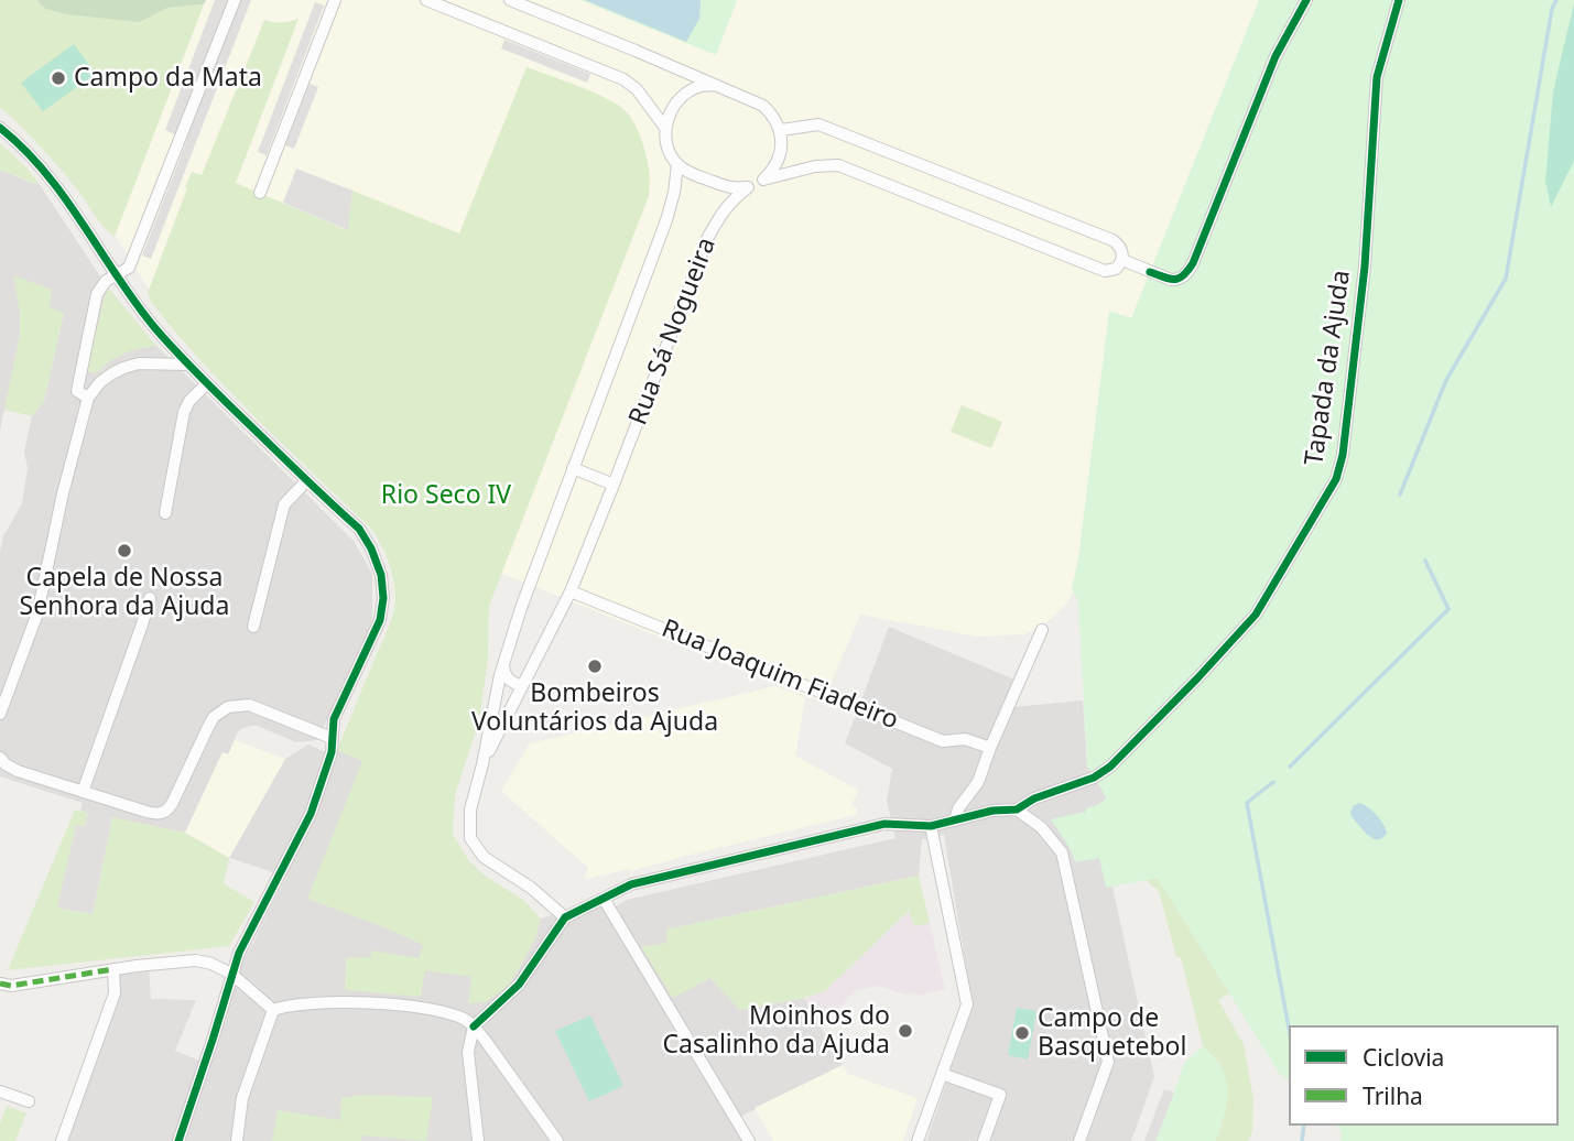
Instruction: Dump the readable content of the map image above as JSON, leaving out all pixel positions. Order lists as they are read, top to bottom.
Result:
{
  "streets": {
    "street": ["Rua Sá Nogueira", "Tapada da Ajuda", "Rua Joaquim Fiadeiro"]
  },
  "crossings": [
    ["Rua Sá Nogueira", "Tapada da Ajuda"],
    ["Rua Sá Nogueira", "Rua Joaquim Fiadeiro"]
  ],
  "parks": ["Rio Seco IV"],
  "places": [
    "Campo da Mata",
    "Capela de Nossa Senhora da Ajuda",
    "Bombeiros Voluntários da Ajuda",
    "Moinhos do Casalinho da Ajuda",
    "Campo de Basquetebol"
  ],
  "legend": ["Ciclovia", "Trilha"]
}
